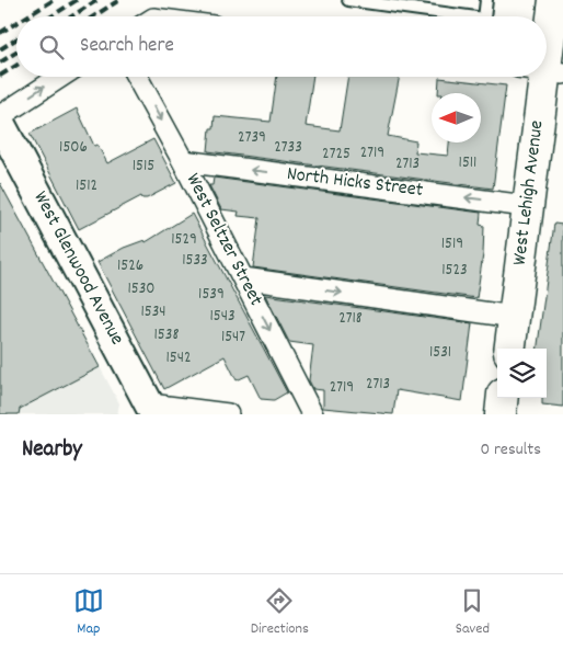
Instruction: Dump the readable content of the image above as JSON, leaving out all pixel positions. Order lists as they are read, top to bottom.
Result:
{
  "streets": {
    "main road": ["West Lehigh Avenue", "West Glenwood Avenue"],
    "street": ["North Hicks Street", "West Seltzer Street"]
  },
  "crossings": [
    ["North Hicks Street", "West Lehigh Avenue"],
    ["North Hicks Street", "West Seltzer Street"]
  ],
  "one_way": ["West Seltzer Street"],
  "house_numbers": [
    "2739",
    "1506",
    "2733",
    "2719",
    "2725",
    "1511",
    "2713",
    "1515",
    "1512",
    "1529",
    "1519",
    "1533",
    "1526",
    "1523",
    "1530",
    "1539",
    "1534",
    "1543",
    "2718",
    "1538",
    "1547",
    "1531",
    "1542",
    "2713",
    "2719"
  ],
  "north": "left",
  "page": {
    "search": "Search here",
    "heading": ["Nearby", "0 results"],
    "nav": ["Map", "Directions", "Saved"]
  }
}
